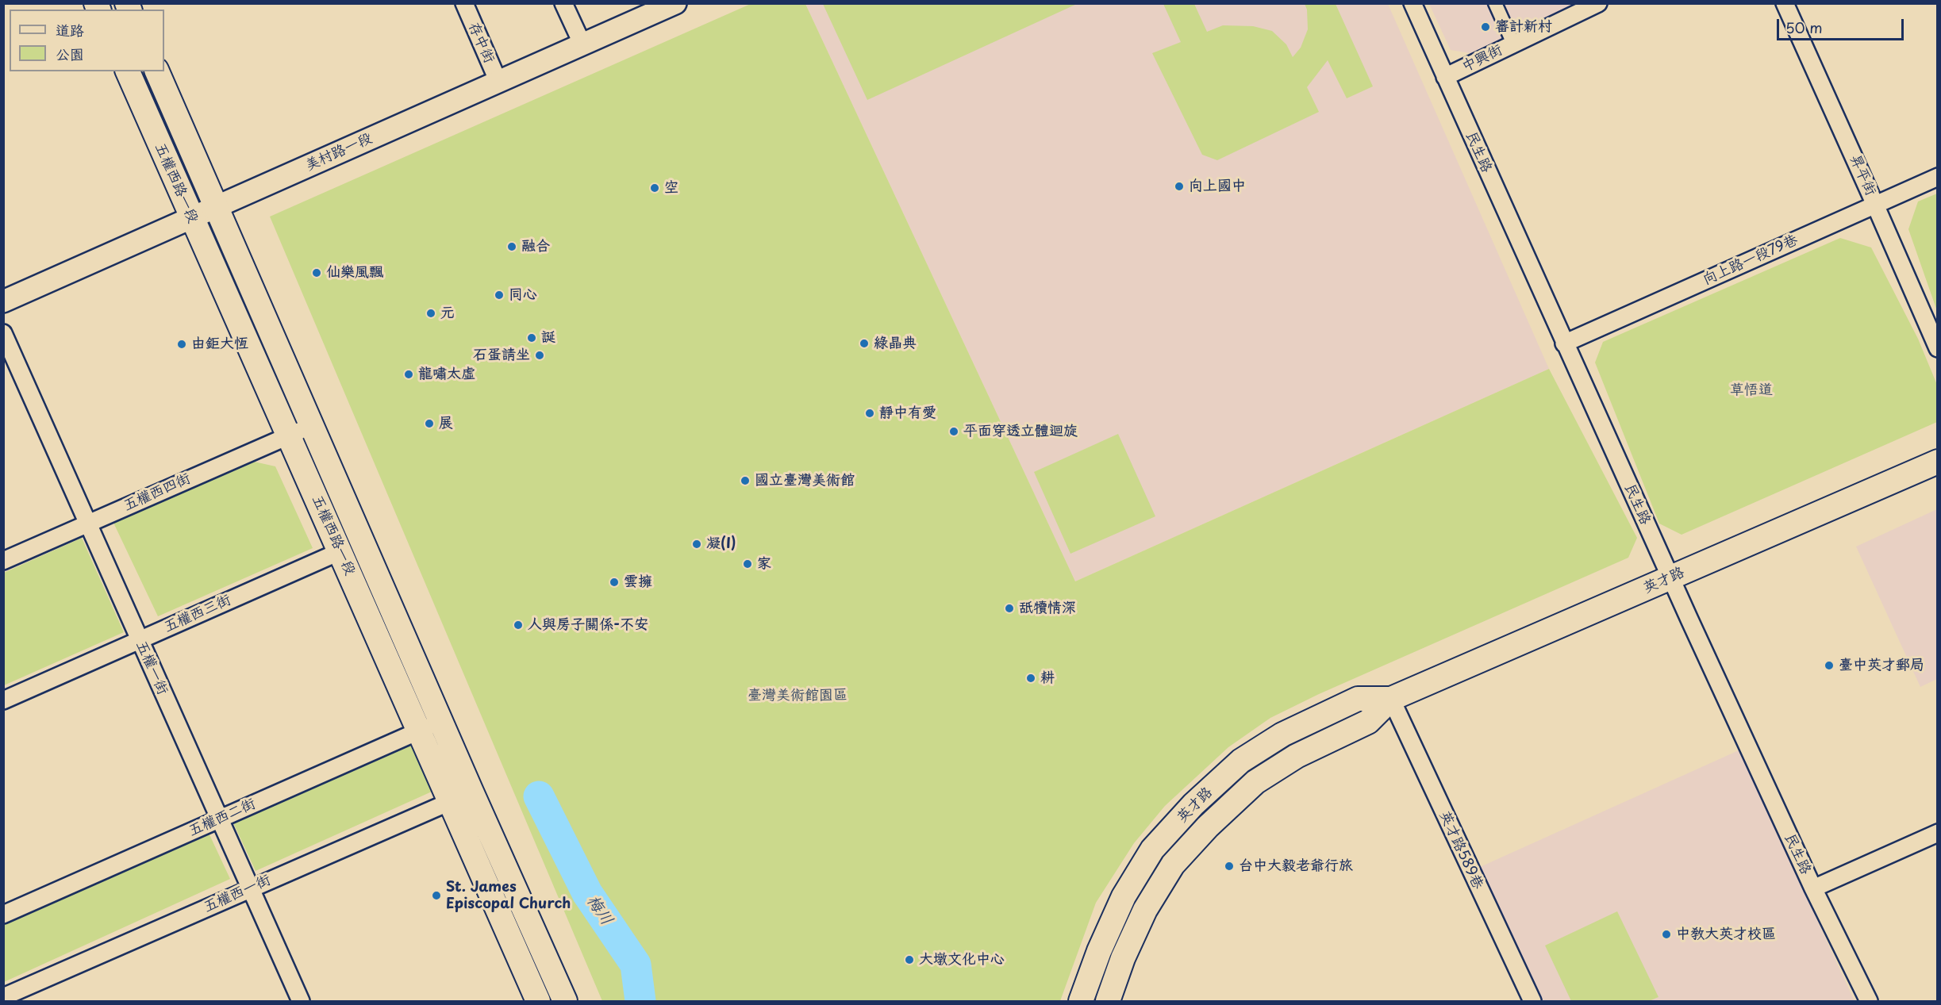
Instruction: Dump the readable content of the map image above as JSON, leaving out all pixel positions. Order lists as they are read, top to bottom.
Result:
{
  "streets": {
    "main road": ["五權西路一段", "英才路"],
    "street": [
      "存中街",
      "中興街",
      "美村路一段",
      "民生路",
      "昇平街",
      "向上路一段79巷",
      "五權西四街",
      "五權西三街",
      "五權一街",
      "五權西二街",
      "英才路589巷",
      "五權西一街"
    ]
  },
  "crossings": [
    ["存中街", "美村路一段"],
    ["中興街", "民生路"],
    ["美村路一段", "五權西路一段"],
    ["民生路", "向上路一段79巷"],
    ["民生路", "英才路"],
    ["昇平街", "向上路一段79巷"],
    ["五權西路一段", "五權西四街"],
    ["五權西路一段", "五權西三街"],
    ["五權西路一段", "五權西二街"],
    ["五權西路一段", "五權西一街"],
    ["五權西四街", "五權一街"],
    ["英才路", "英才路589巷"],
    ["五權西三街", "五權一街"],
    ["五權一街", "五權西二街"],
    ["五權一街", "五權西一街"]
  ],
  "water": ["梅川"],
  "parks": ["草悟道", "臺灣美術館園區"],
  "places": [
    "審計新村",
    "向上國中",
    "空",
    "融合",
    "仙樂風飄",
    "同心",
    "元",
    "誕",
    "綠晶典",
    "由鉅大恆",
    "石蛋請坐",
    "龍嘯太虛",
    "靜中有愛",
    "展",
    "平面穿透立體迴旋",
    "國立臺灣美術館",
    "凝(I)",
    "家",
    "雲擁",
    "舐犢情深",
    "人與房子關係-不安",
    "臺中英才郵局",
    "耕",
    "台中大毅老爺行旅",
    "St. James Episcopal Church",
    "中教大英才校區",
    "大墩文化中心"
  ],
  "legend": ["道路", "公園"],
  "scale_bar": "50 m"
}
